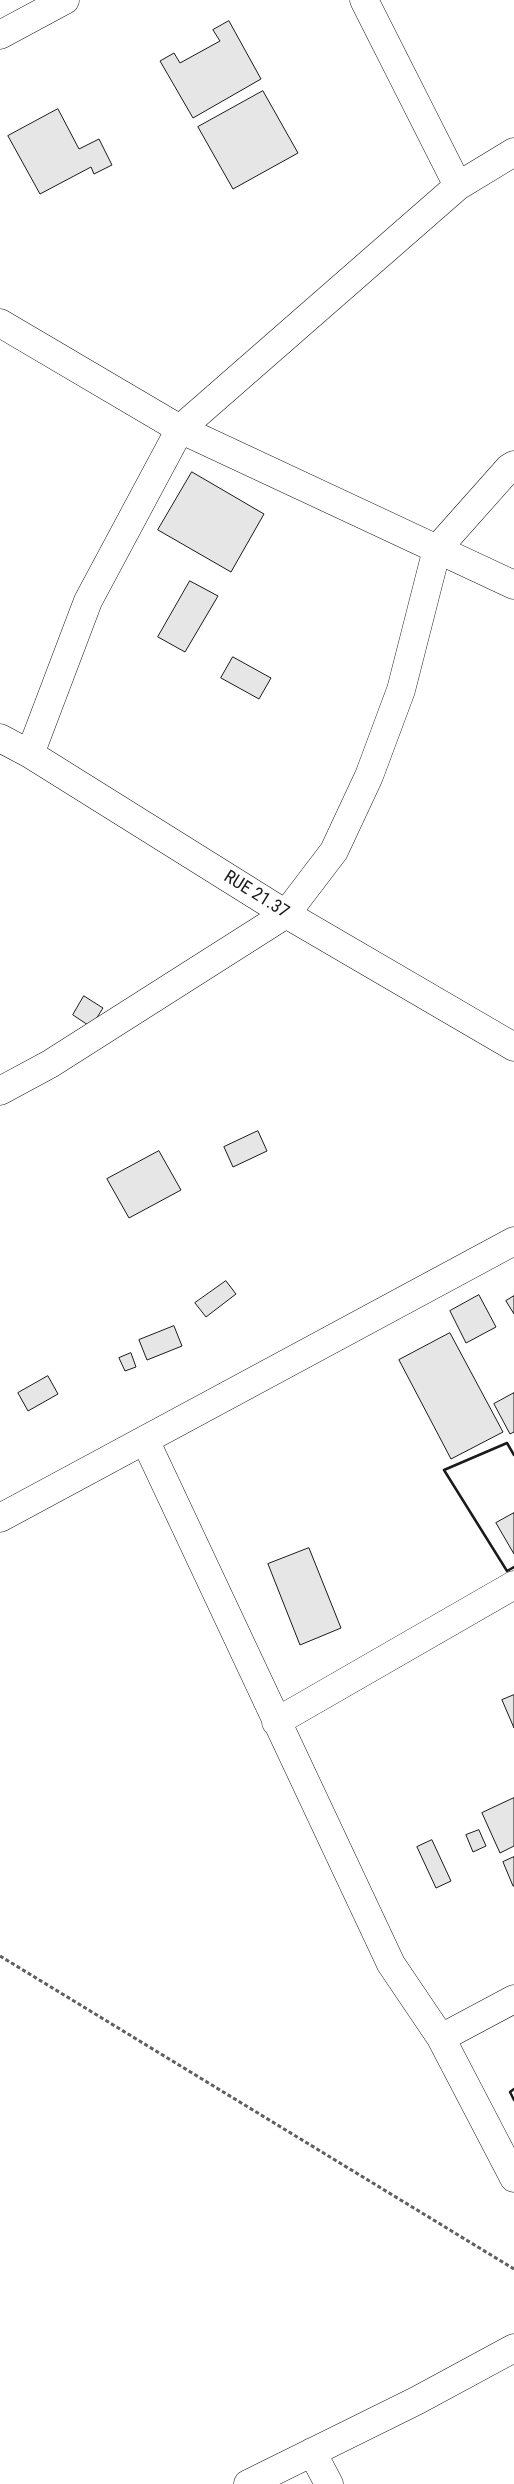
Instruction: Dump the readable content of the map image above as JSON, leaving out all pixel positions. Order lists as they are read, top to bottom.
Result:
{
  "streets": {
    "street": ["RUE 21.37"]
  }
}
